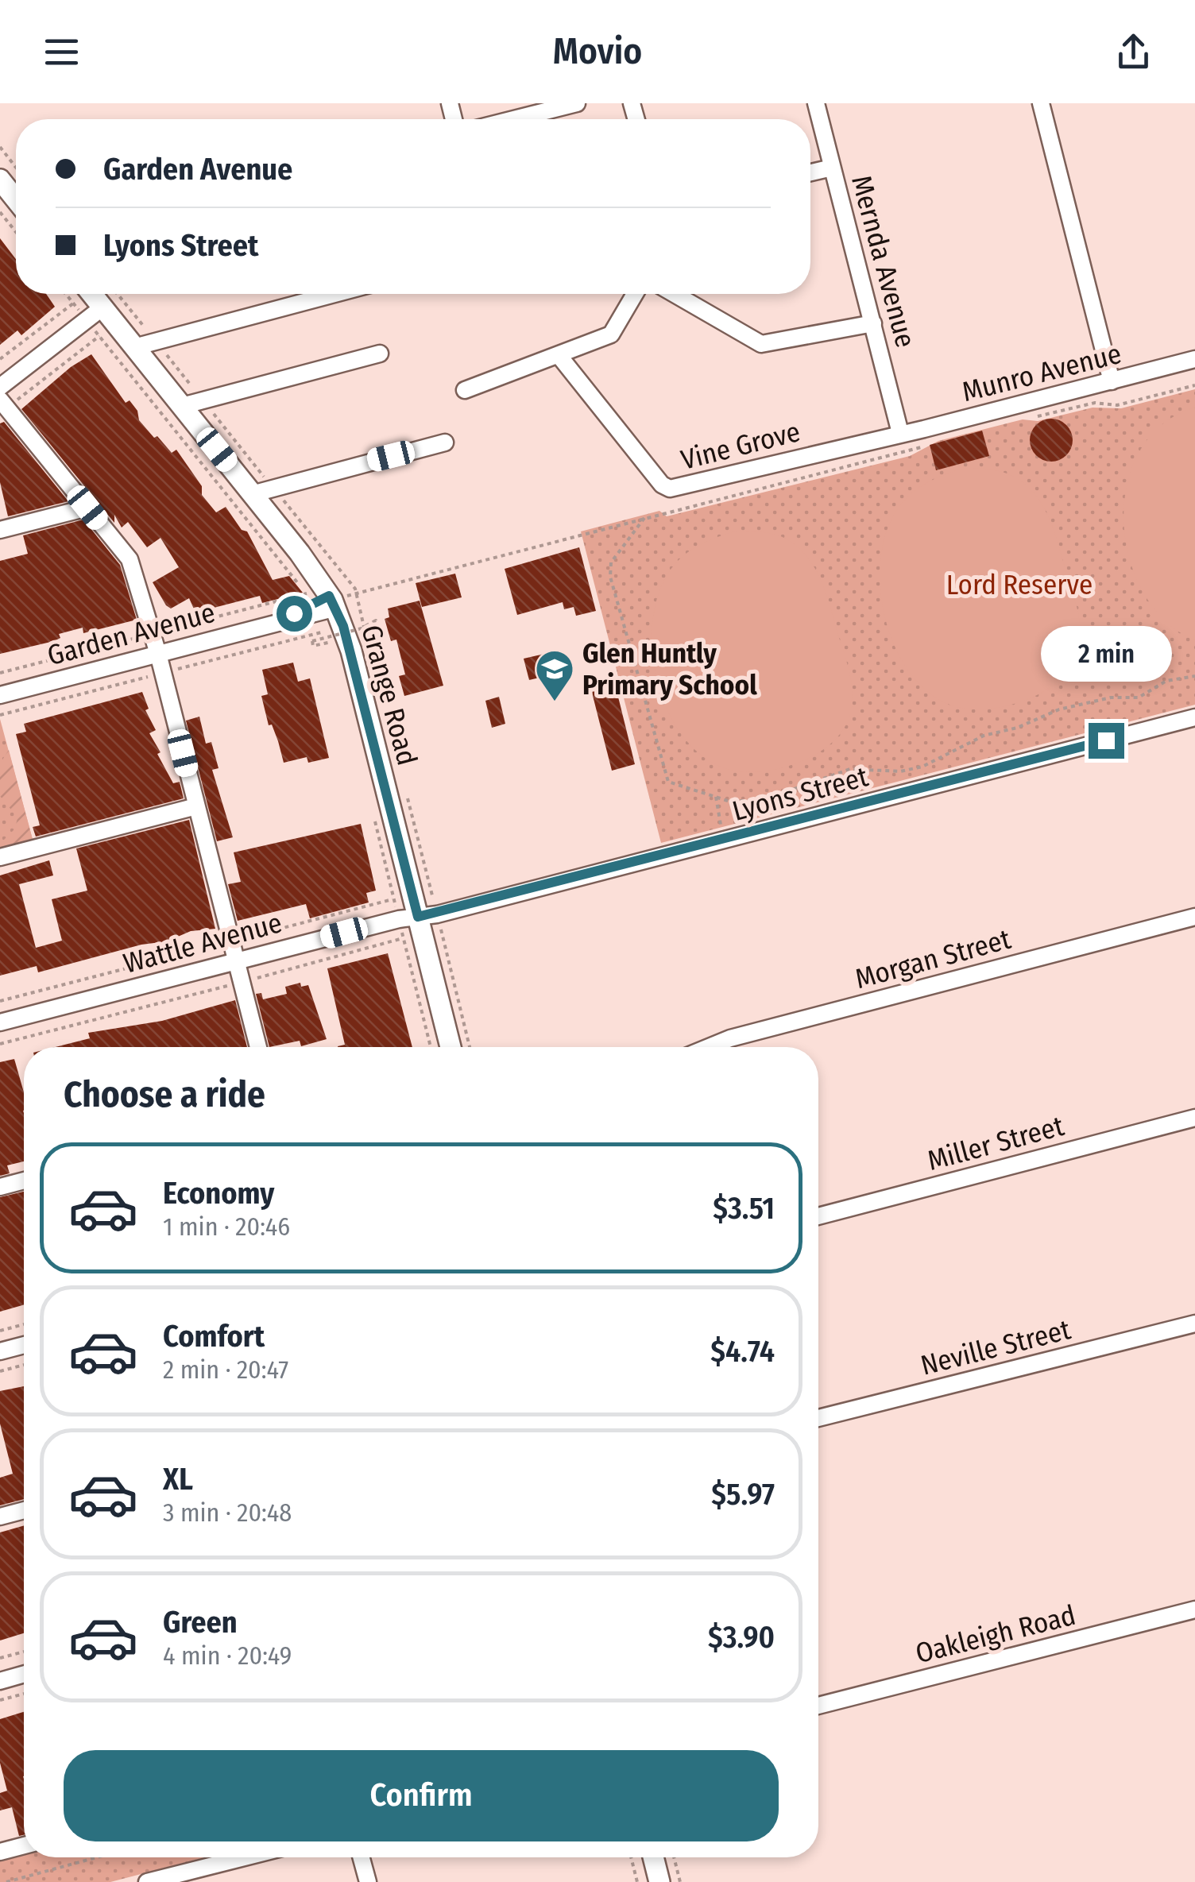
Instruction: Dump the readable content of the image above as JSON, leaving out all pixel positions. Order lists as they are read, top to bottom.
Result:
{
  "streets": {
    "main road": ["Grange Road"],
    "street": [
      "Mernda Avenue",
      "Munro Avenue",
      "Vine Grove",
      "Garden Avenue",
      "Lyons Street",
      "Wattle Avenue",
      "Morgan Street",
      "Miller Street",
      "Neville Street",
      "Oakleigh Road"
    ]
  },
  "crossings": [
    ["Mernda Avenue", "Munro Avenue"],
    ["Mernda Avenue", "Vine Grove"],
    ["Munro Avenue", "Vine Grove"],
    ["Garden Avenue", "Grange Road"],
    ["Grange Road", "Lyons Street"],
    ["Grange Road", "Wattle Avenue"],
    ["Lyons Street", "Wattle Avenue"]
  ],
  "parks": ["Lord Reserve"],
  "places": {
    "school or university": ["Glen Huntly Primary School"]
  },
  "page": {
    "header": "Movio",
    "banner": ["Garden Avenue", "Lyons Street"],
    "bubble": "2 min",
    "heading": "Choose a ride",
    "list": [
      {
        "name": "Economy",
        "note": "1 min · 20:46",
        "value": "$3.51"
      },
      {
        "name": "Comfort",
        "note": "2 min · 20:47",
        "value": "$4.74"
      },
      {
        "name": "XL",
        "note": "3 min · 20:48",
        "value": "$5.97"
      },
      {
        "name": "Green",
        "note": "4 min · 20:49",
        "value": "$3.90"
      }
    ],
    "buttons": "Confirm"
  }
}
